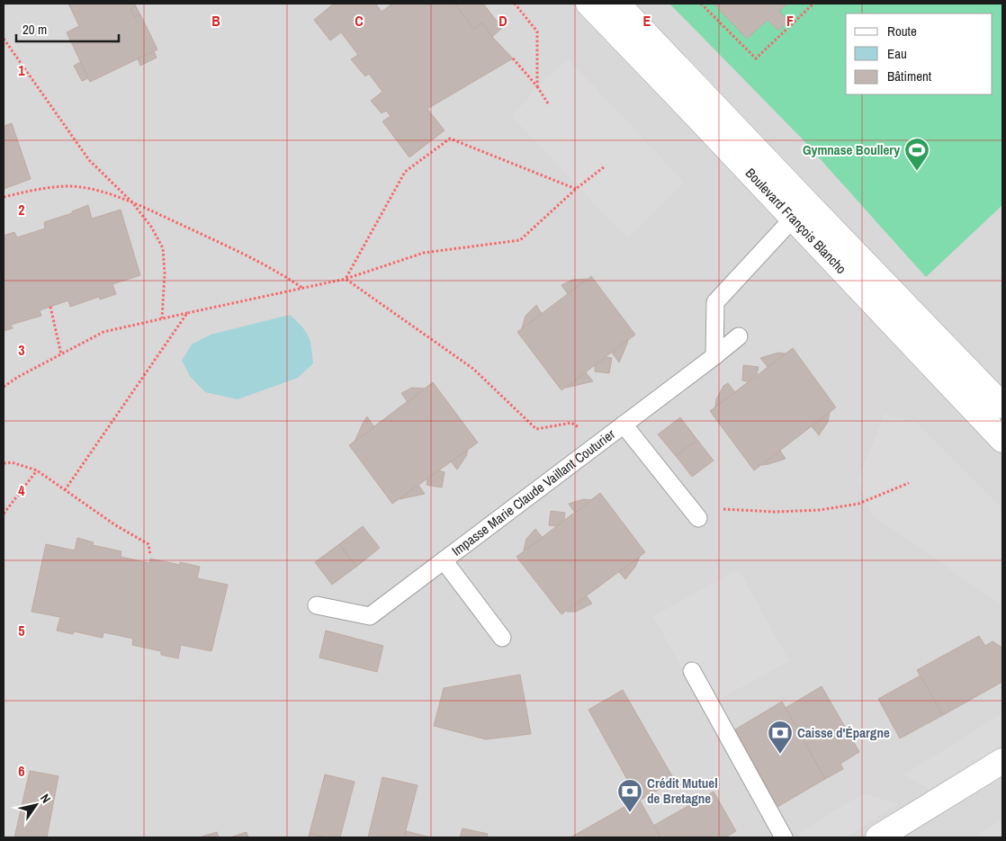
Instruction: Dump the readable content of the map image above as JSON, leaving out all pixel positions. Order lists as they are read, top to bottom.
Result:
{
  "streets": {
    "street": ["Boulevard François Blancho"],
    "lane": ["Impasse Marie Claude Vaillant Couturier"]
  },
  "places": {
    "sports": ["Gymnase Boullery"],
    "bank": ["Caisse d'Épargne", "Crédit Mutuel de Bretagne"]
  },
  "legend": ["Route", "Eau", "Bâtiment"],
  "scale_bar": "20 m",
  "north": "top right",
  "grid": {
    "columns": [
      "B",
      "C",
      "D",
      "E",
      "F"
    ],
    "rows": [
      "1",
      "2",
      "3",
      "4",
      "5",
      "6"
    ]
  }
}
